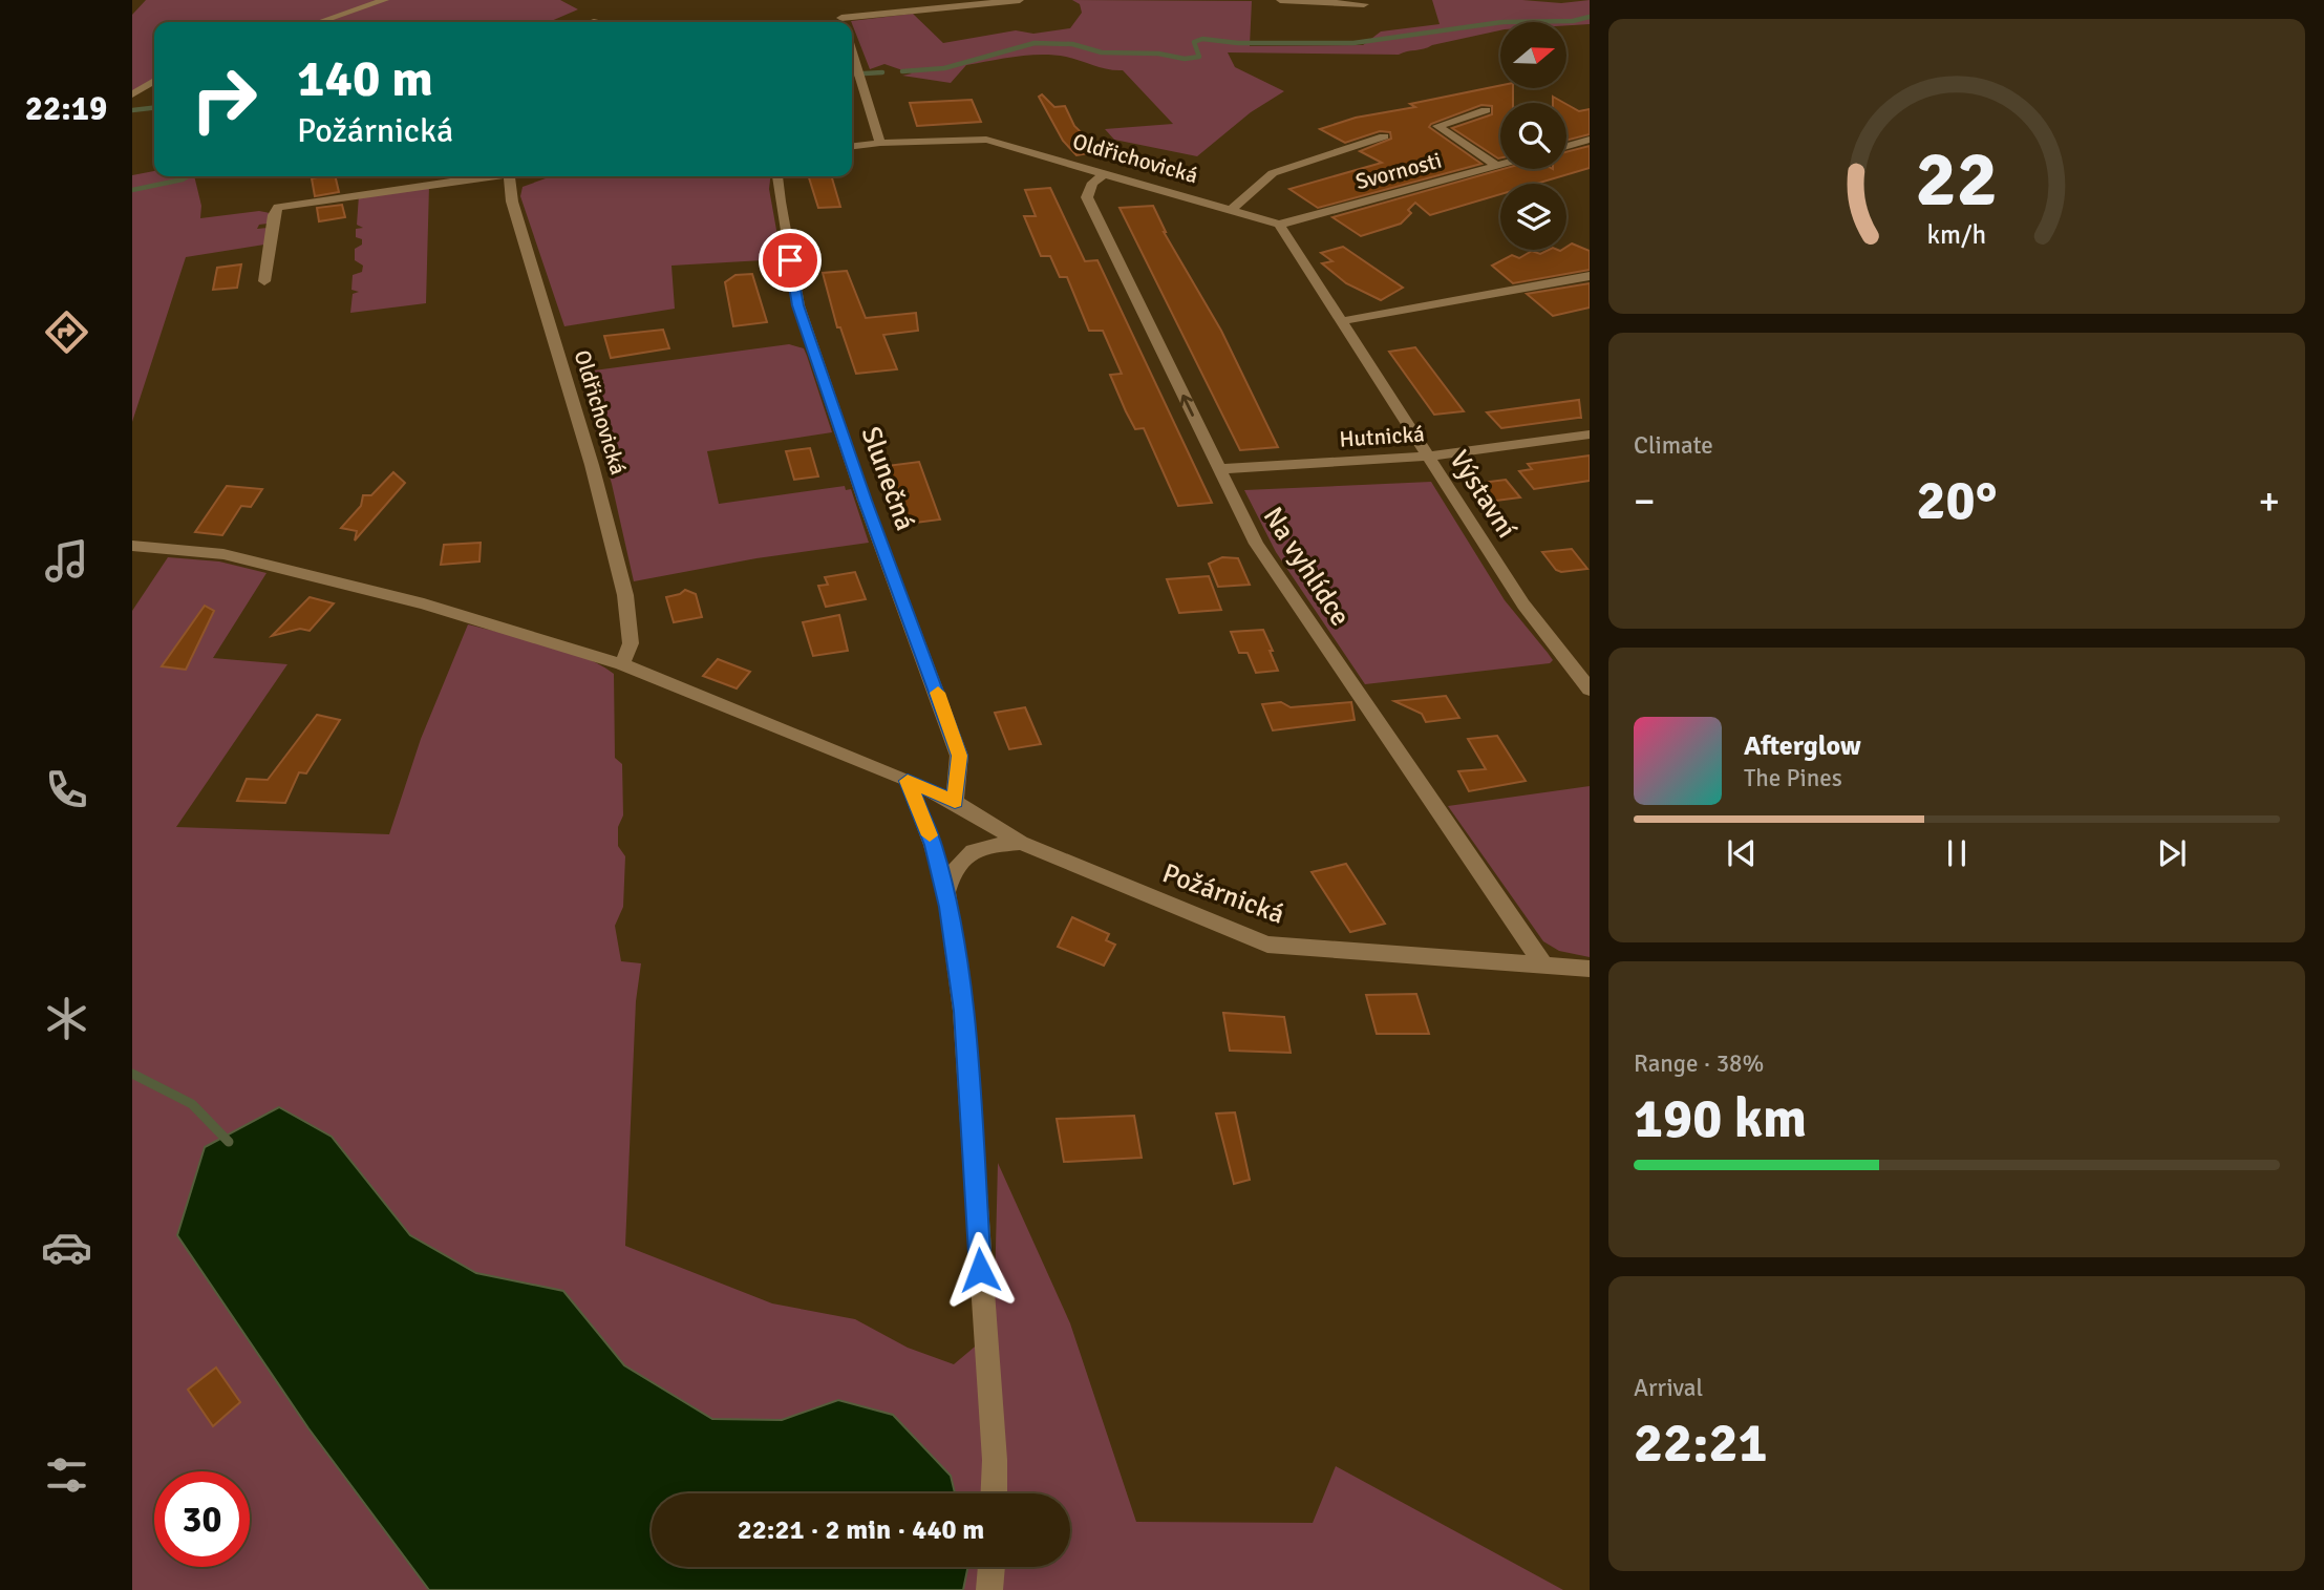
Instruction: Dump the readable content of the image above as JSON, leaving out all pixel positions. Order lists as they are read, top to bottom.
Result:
{
  "streets": {
    "street": [
      "Oldřichovická",
      "Svornosti",
      "Hutnická",
      "Slunečná",
      "Výstavní",
      "Na vyhlídce",
      "Požárnická"
    ]
  },
  "crossings": [
    ["Oldřichovická", "Svornosti"],
    ["Oldřichovická", "Výstavní"],
    ["Oldřichovická", "Na vyhlídce"],
    ["Svornosti", "Výstavní"],
    ["Hutnická", "Výstavní"],
    ["Hutnická", "Na vyhlídce"],
    ["Slunečná", "Požárnická"],
    ["Na vyhlídce", "Požárnická"]
  ],
  "north": "right",
  "page": {
    "tabs": "22:19",
    "turn": ["140 m", "Požárnická"],
    "tile": [
      "Climate",
      ["Range · 38%", "190 km"],
      ["Arrival", "22:21"]
    ],
    "heat": ["−", "20°", "+"],
    "song": ["Afterglow", "The Pines"],
    "limit": "30",
    "trip": "22:21 · 2 min · 440 m",
    "gauge": ["22", "km/h"]
  }
}
